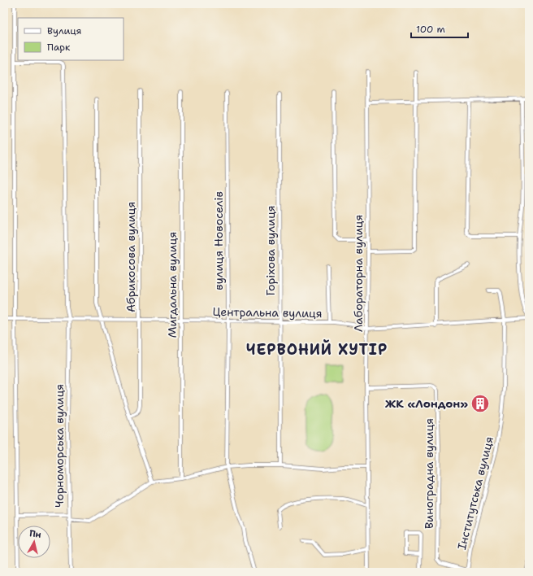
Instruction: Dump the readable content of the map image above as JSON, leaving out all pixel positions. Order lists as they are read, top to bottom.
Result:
{
  "streets": {
    "street": [
      "вулиця Новоселів",
      "Горіхова вулиця",
      "Абрикосова вулиця",
      "Лабораторна вулиця",
      "Мигдальна вулиця",
      "Центральна вулиця",
      "Чорноморська вулиця",
      "Виноградна вулиця",
      "Інститутська вулиця"
    ]
  },
  "crossings": [
    ["вулиця Новоселів", "Центральна вулиця"],
    ["Горіхова вулиця", "Центральна вулиця"],
    ["Абрикосова вулиця", "Центральна вулиця"],
    ["Лабораторна вулиця", "Центральна вулиця"],
    ["Лабораторна вулиця", "Виноградна вулиця"],
    ["Мигдальна вулиця", "Центральна вулиця"],
    ["Центральна вулиця", "Чорноморська вулиця"],
    ["Центральна вулиця", "Інститутська вулиця"],
    ["Виноградна вулиця", "Інститутська вулиця"]
  ],
  "districts": ["ЧЕРВОНИЙ ХУТІР"],
  "places": {
    "building": ["ЖК «Лондон»"]
  },
  "legend": ["Вулиця", "Парк"],
  "scale_bar": "100 m",
  "north": "top"
}
